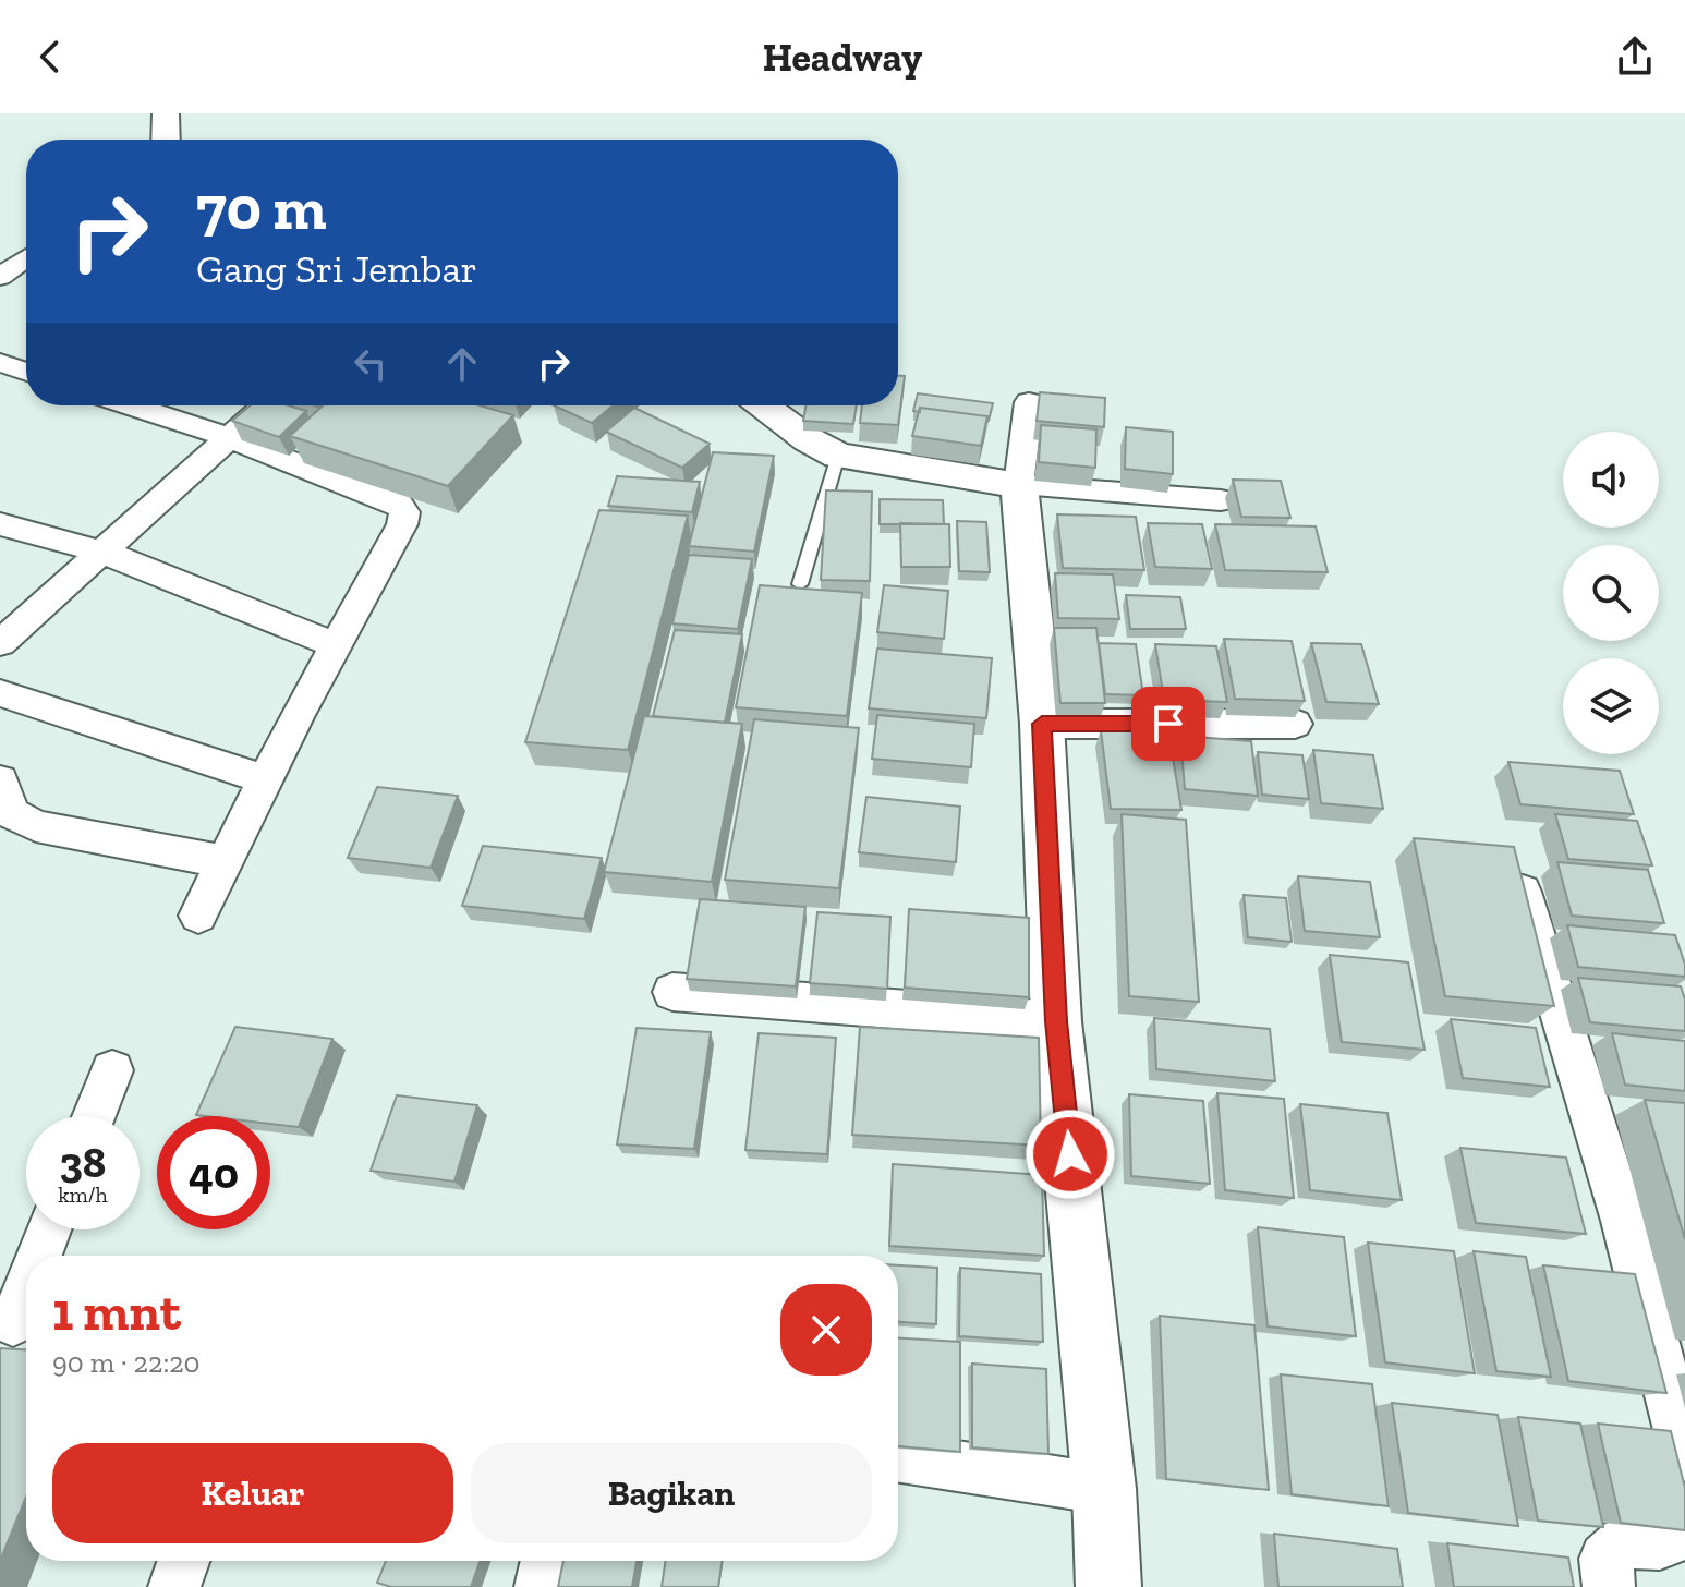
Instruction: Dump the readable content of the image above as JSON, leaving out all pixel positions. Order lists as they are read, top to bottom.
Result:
{
  "page": {
    "header": "Headway",
    "turn": ["70 m", "Gang Sri Jembar"],
    "speed": "38 km/h",
    "limit": "40",
    "heading": ["1 mnt", "90 m · 22:20"],
    "buttons": ["Keluar", "Bagikan"]
  }
}
